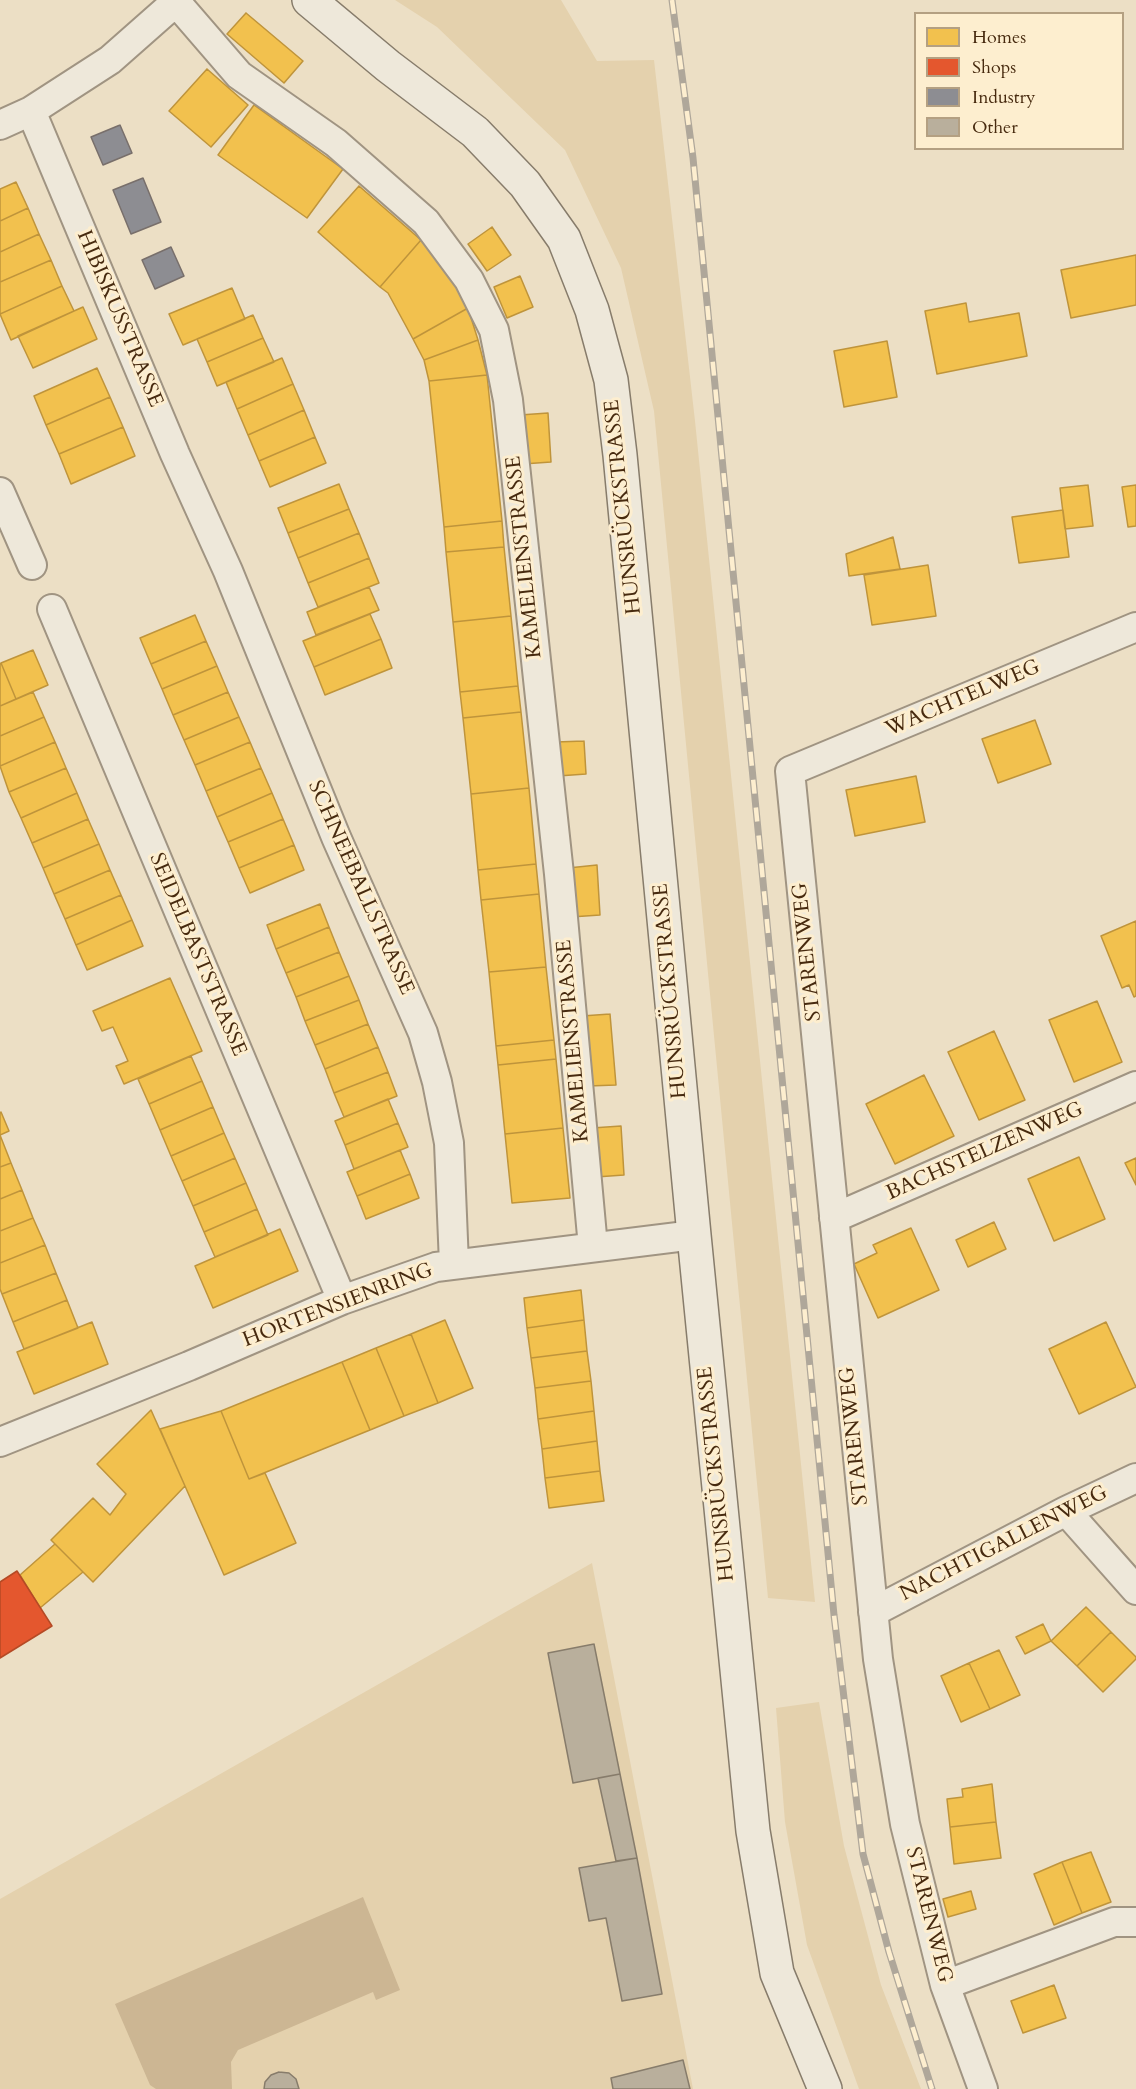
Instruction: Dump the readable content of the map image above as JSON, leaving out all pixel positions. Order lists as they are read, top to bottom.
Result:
{
  "streets": {
    "main road": ["HUNSRÜCKSTRASSE"],
    "street": [
      "HIBISKUSSTRASSE",
      "KAMELIENSTRASSE",
      "WACHTELWEG",
      "SCHNEEBALLSTRASSE",
      "STARENWEG",
      "SEIDELBASTSTRASSE",
      "BACHSTELZENWEG",
      "HORTENSIENRING",
      "NACHTIGALLENWEG"
    ]
  },
  "crossings": [
    ["HIBISKUSSTRASSE", "SCHNEEBALLSTRASSE"],
    ["HUNSRÜCKSTRASSE", "HORTENSIENRING"],
    ["KAMELIENSTRASSE", "HORTENSIENRING"],
    ["WACHTELWEG", "STARENWEG"],
    ["SCHNEEBALLSTRASSE", "HORTENSIENRING"],
    ["STARENWEG", "BACHSTELZENWEG"],
    ["STARENWEG", "NACHTIGALLENWEG"],
    ["SEIDELBASTSTRASSE", "HORTENSIENRING"]
  ],
  "legend": [
    "Homes",
    "Shops",
    "Industry",
    "Other"
  ]
}
